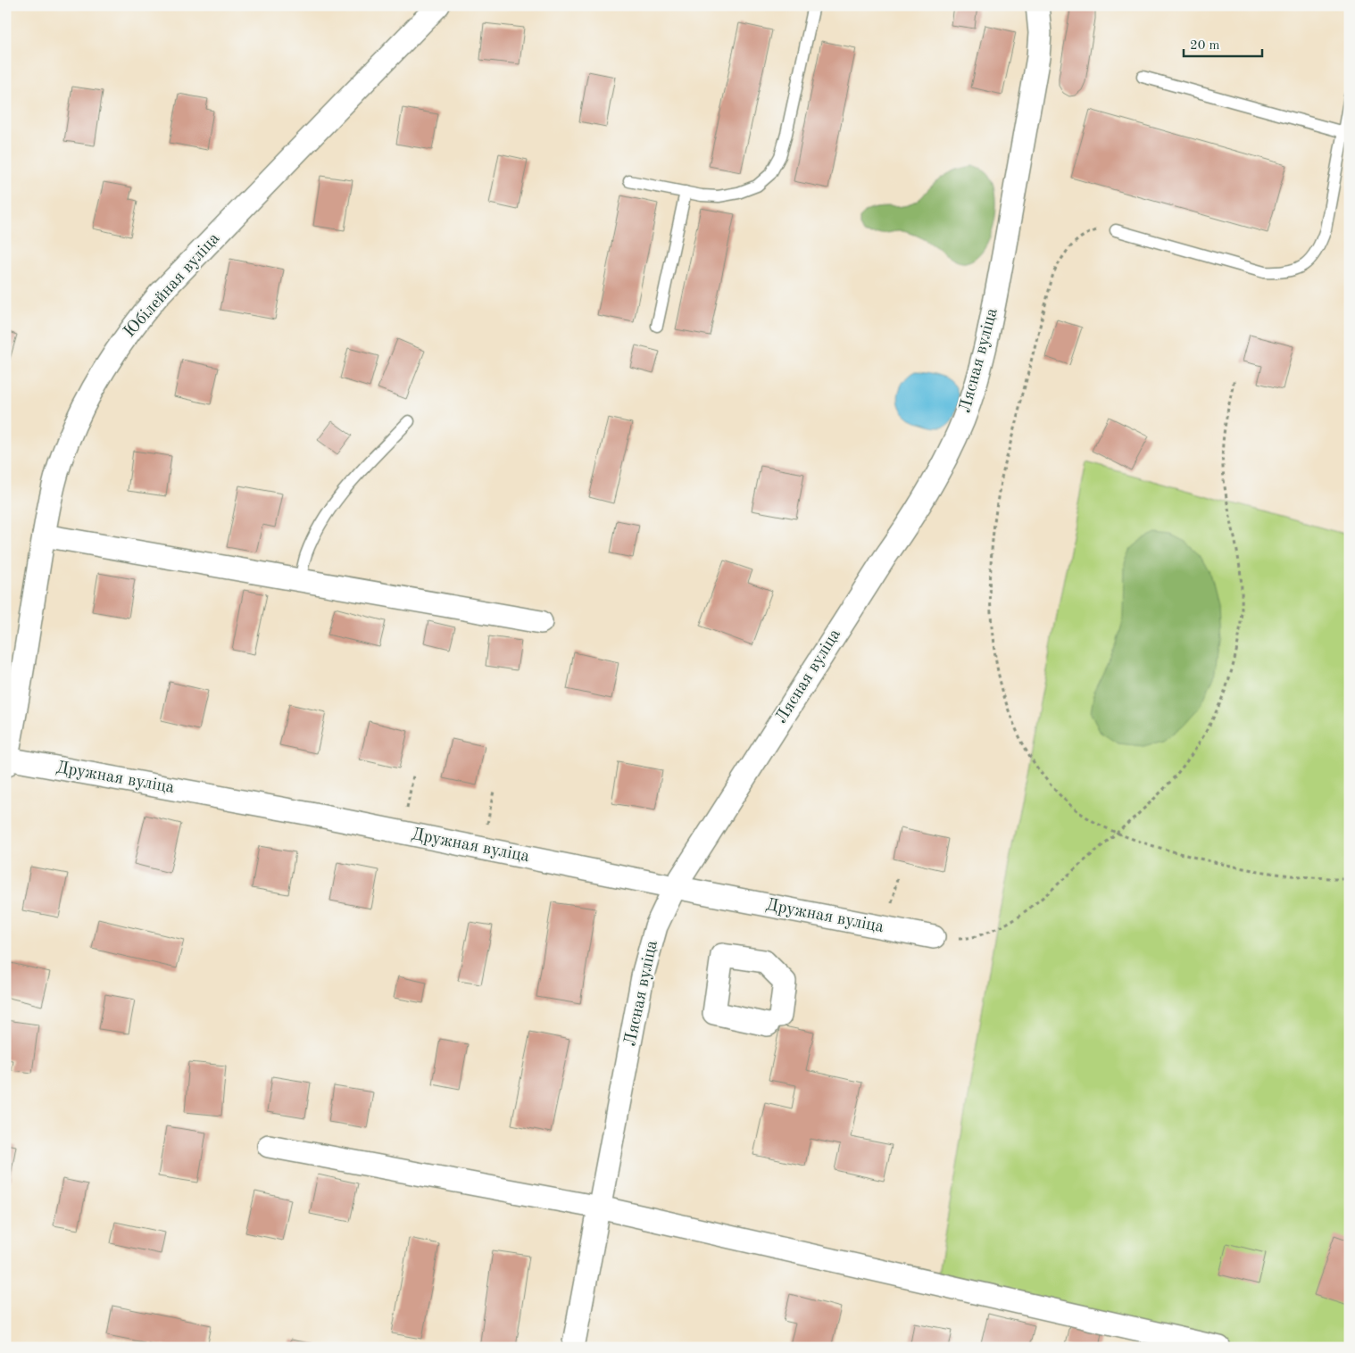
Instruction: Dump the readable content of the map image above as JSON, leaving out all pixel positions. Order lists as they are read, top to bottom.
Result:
{
  "streets": {
    "street": ["Юбілейная вуліца", "Лясная вуліца", "Дружная вуліца"]
  },
  "crossings": [
    ["Юбілейная вуліца", "Дружная вуліца"],
    ["Лясная вуліца", "Дружная вуліца"]
  ],
  "scale_bar": "20 m"
}
